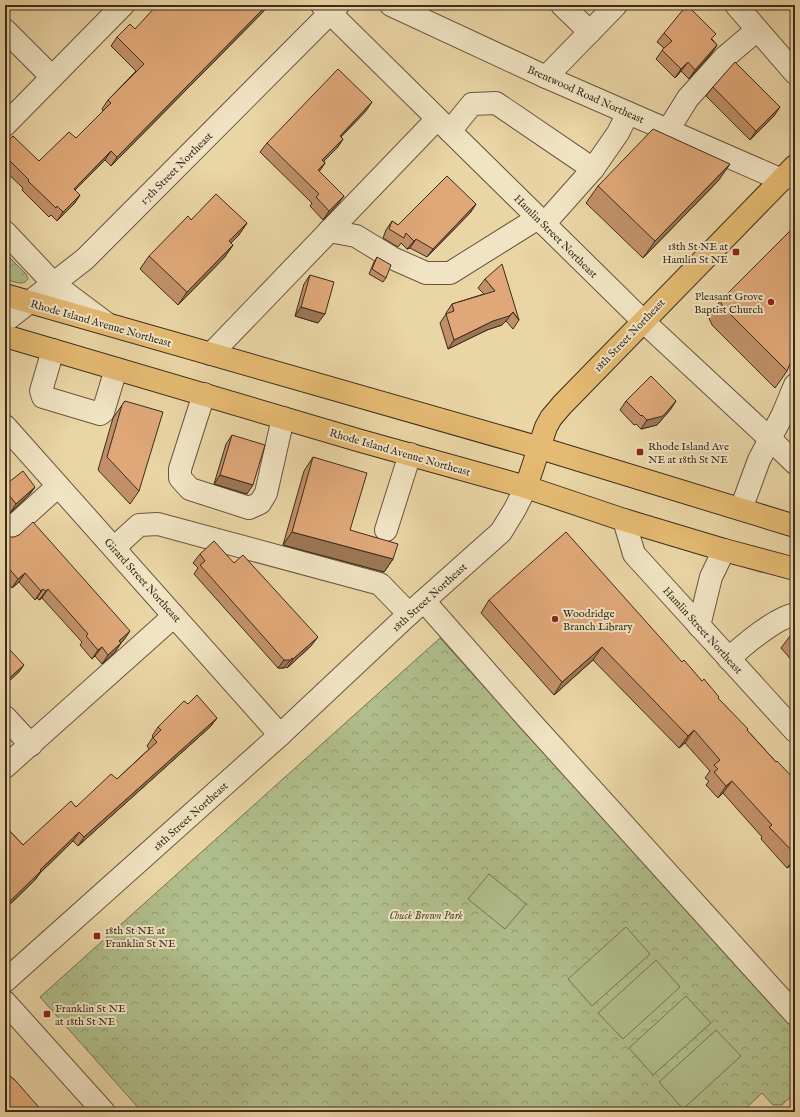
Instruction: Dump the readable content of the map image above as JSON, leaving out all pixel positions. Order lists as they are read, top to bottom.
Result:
{
  "streets": {
    "main road": ["Rhode Island Avenue Northeast", "18th Street Northeast"],
    "street": [
      "Brentwood Road Northeast",
      "17th Street Northeast",
      "Hamlin Street Northeast",
      "Girard Street Northeast"
    ]
  },
  "crossings": [
    ["Brentwood Road Northeast", "18th Street Northeast"],
    ["17th Street Northeast", "Hamlin Street Northeast"],
    ["17th Street Northeast", "Rhode Island Avenue Northeast"],
    ["Hamlin Street Northeast", "Rhode Island Avenue Northeast"],
    ["Hamlin Street Northeast", "18th Street Northeast"],
    ["Rhode Island Avenue Northeast", "18th Street Northeast"],
    ["18th Street Northeast", "Girard Street Northeast"]
  ],
  "parks": ["Chuck Brown Park"],
  "places": {
    "transit": [
      "18th St NE at Hamlin St NE",
      "Rhode Island Ave NE at 18th St NE",
      "18th St NE at Franklin St NE",
      "Franklin St NE at 18th St NE"
    ],
    "other": ["Pleasant Grove Baptist Church", "Woodridge Branch Library"]
  }
}
